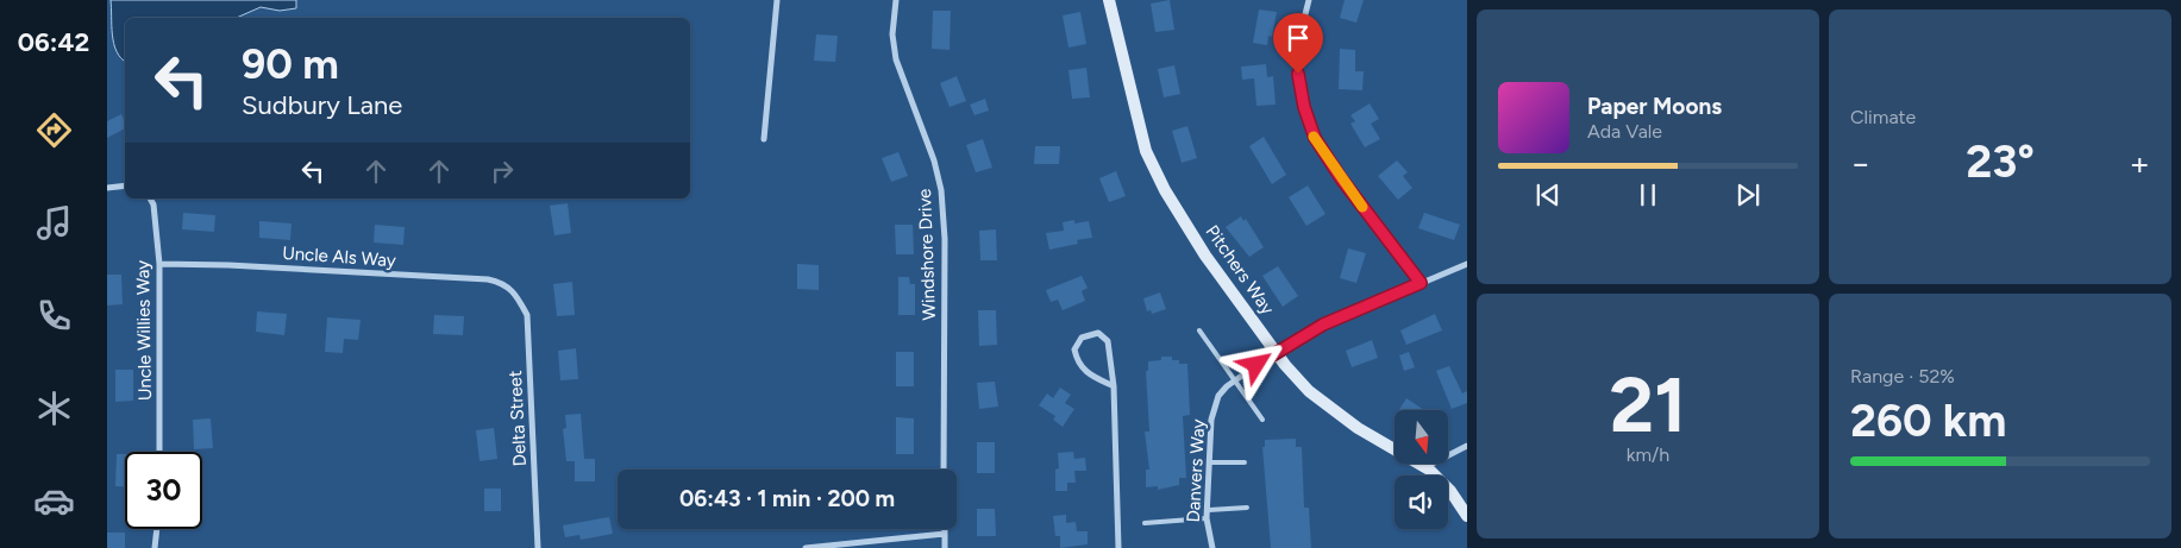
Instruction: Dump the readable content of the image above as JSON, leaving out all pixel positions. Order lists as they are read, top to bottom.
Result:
{
  "streets": {
    "main road": ["Pitchers Way"],
    "street": [
      "Windshore Drive",
      "Uncle Als Way",
      "Uncle Willies Way",
      "Delta Street",
      "Danvers Way"
    ]
  },
  "crossings": [
    ["Uncle Als Way", "Uncle Willies Way"],
    ["Uncle Als Way", "Delta Street"],
    ["Pitchers Way", "Danvers Way"]
  ],
  "north": "bottom",
  "page": {
    "tabs": "06:42",
    "tile": [
      "Climate",
      ["21", "km/h"],
      ["Range · 52%", "260 km"]
    ],
    "turn": ["90 m", "Sudbury Lane"],
    "song": ["Paper Moons", "Ada Vale"],
    "heat": ["−", "23°", "+"],
    "limit": "30",
    "trip": "06:43 · 1 min · 200 m"
  }
}
